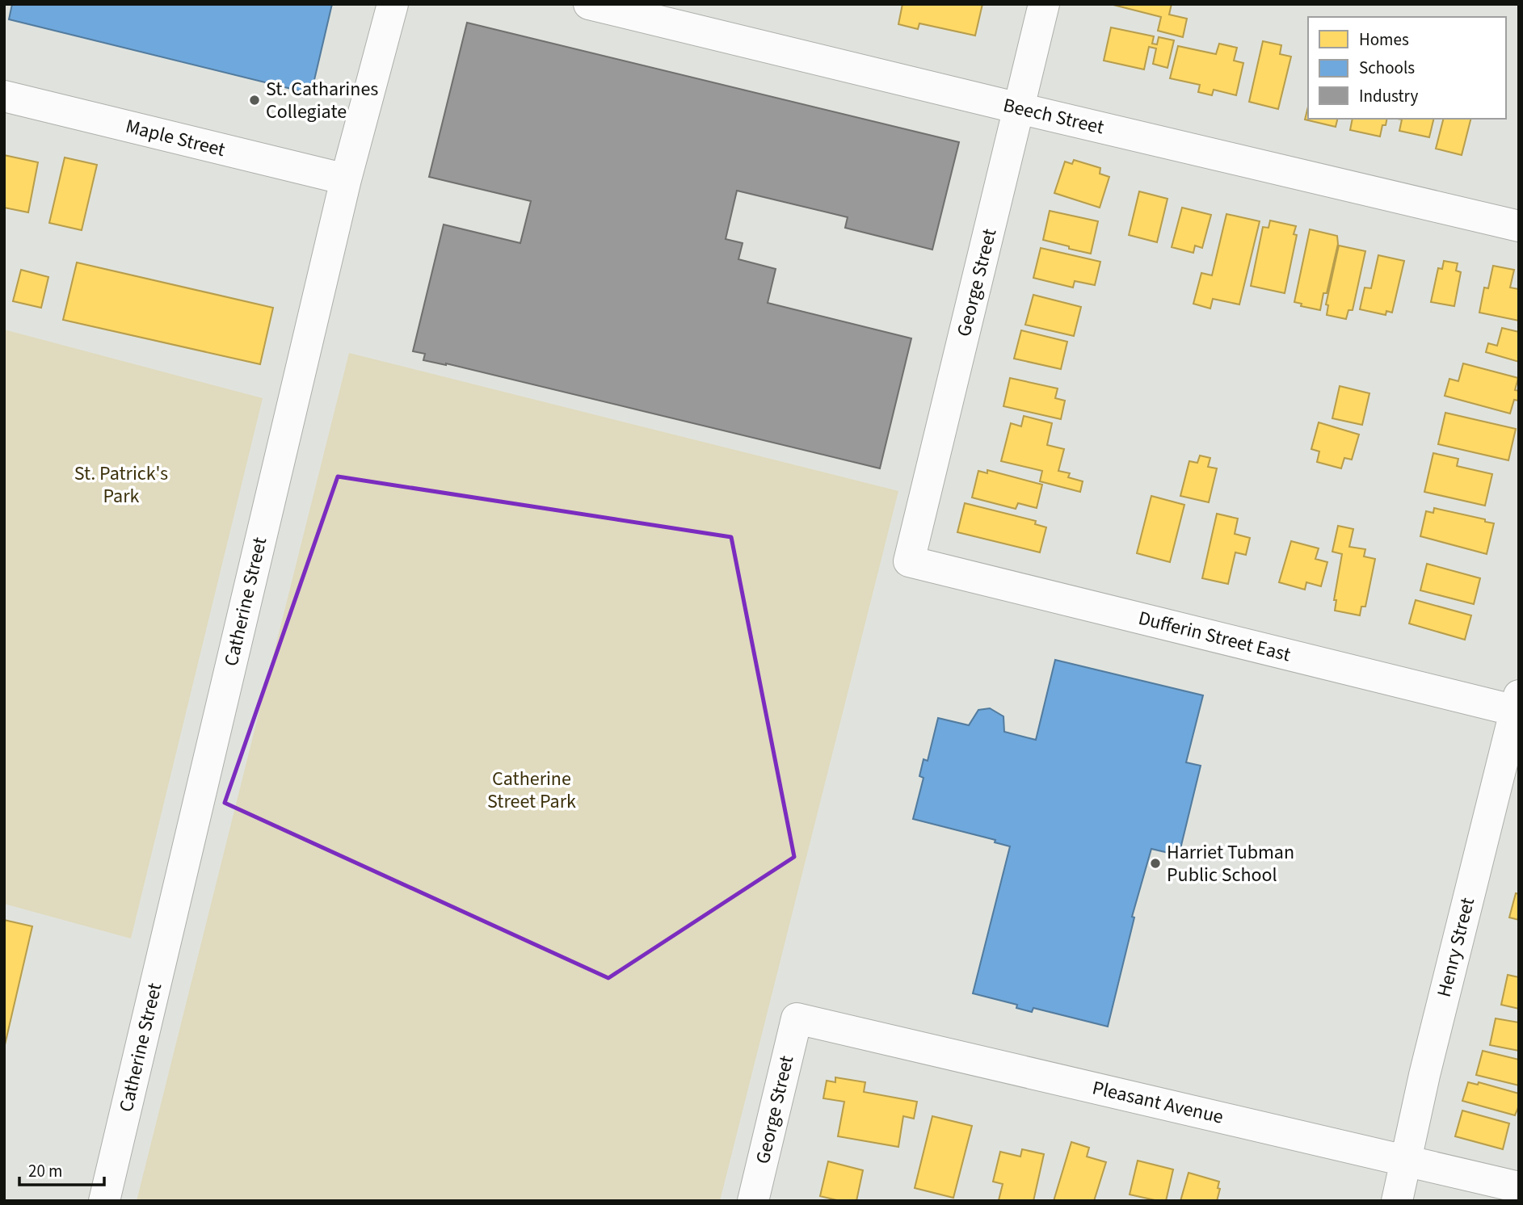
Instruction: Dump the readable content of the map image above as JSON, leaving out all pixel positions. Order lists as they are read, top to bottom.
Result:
{
  "streets": {
    "street": [
      "Beech Street",
      "Maple Street",
      "George Street",
      "Catherine Street",
      "Dufferin Street East",
      "Henry Street",
      "Pleasant Avenue"
    ]
  },
  "crossings": [
    ["Beech Street", "George Street"],
    ["Maple Street", "Catherine Street"],
    ["George Street", "Dufferin Street East"],
    ["George Street", "Pleasant Avenue"],
    ["Dufferin Street East", "Henry Street"],
    ["Henry Street", "Pleasant Avenue"]
  ],
  "parks": ["St. Patrick's Park", "Catherine Street Park"],
  "places": ["St. Catharines Collegiate", "Harriet Tubman Public School"],
  "legend": ["Homes", "Schools", "Industry"],
  "scale_bar": "20 m"
}
